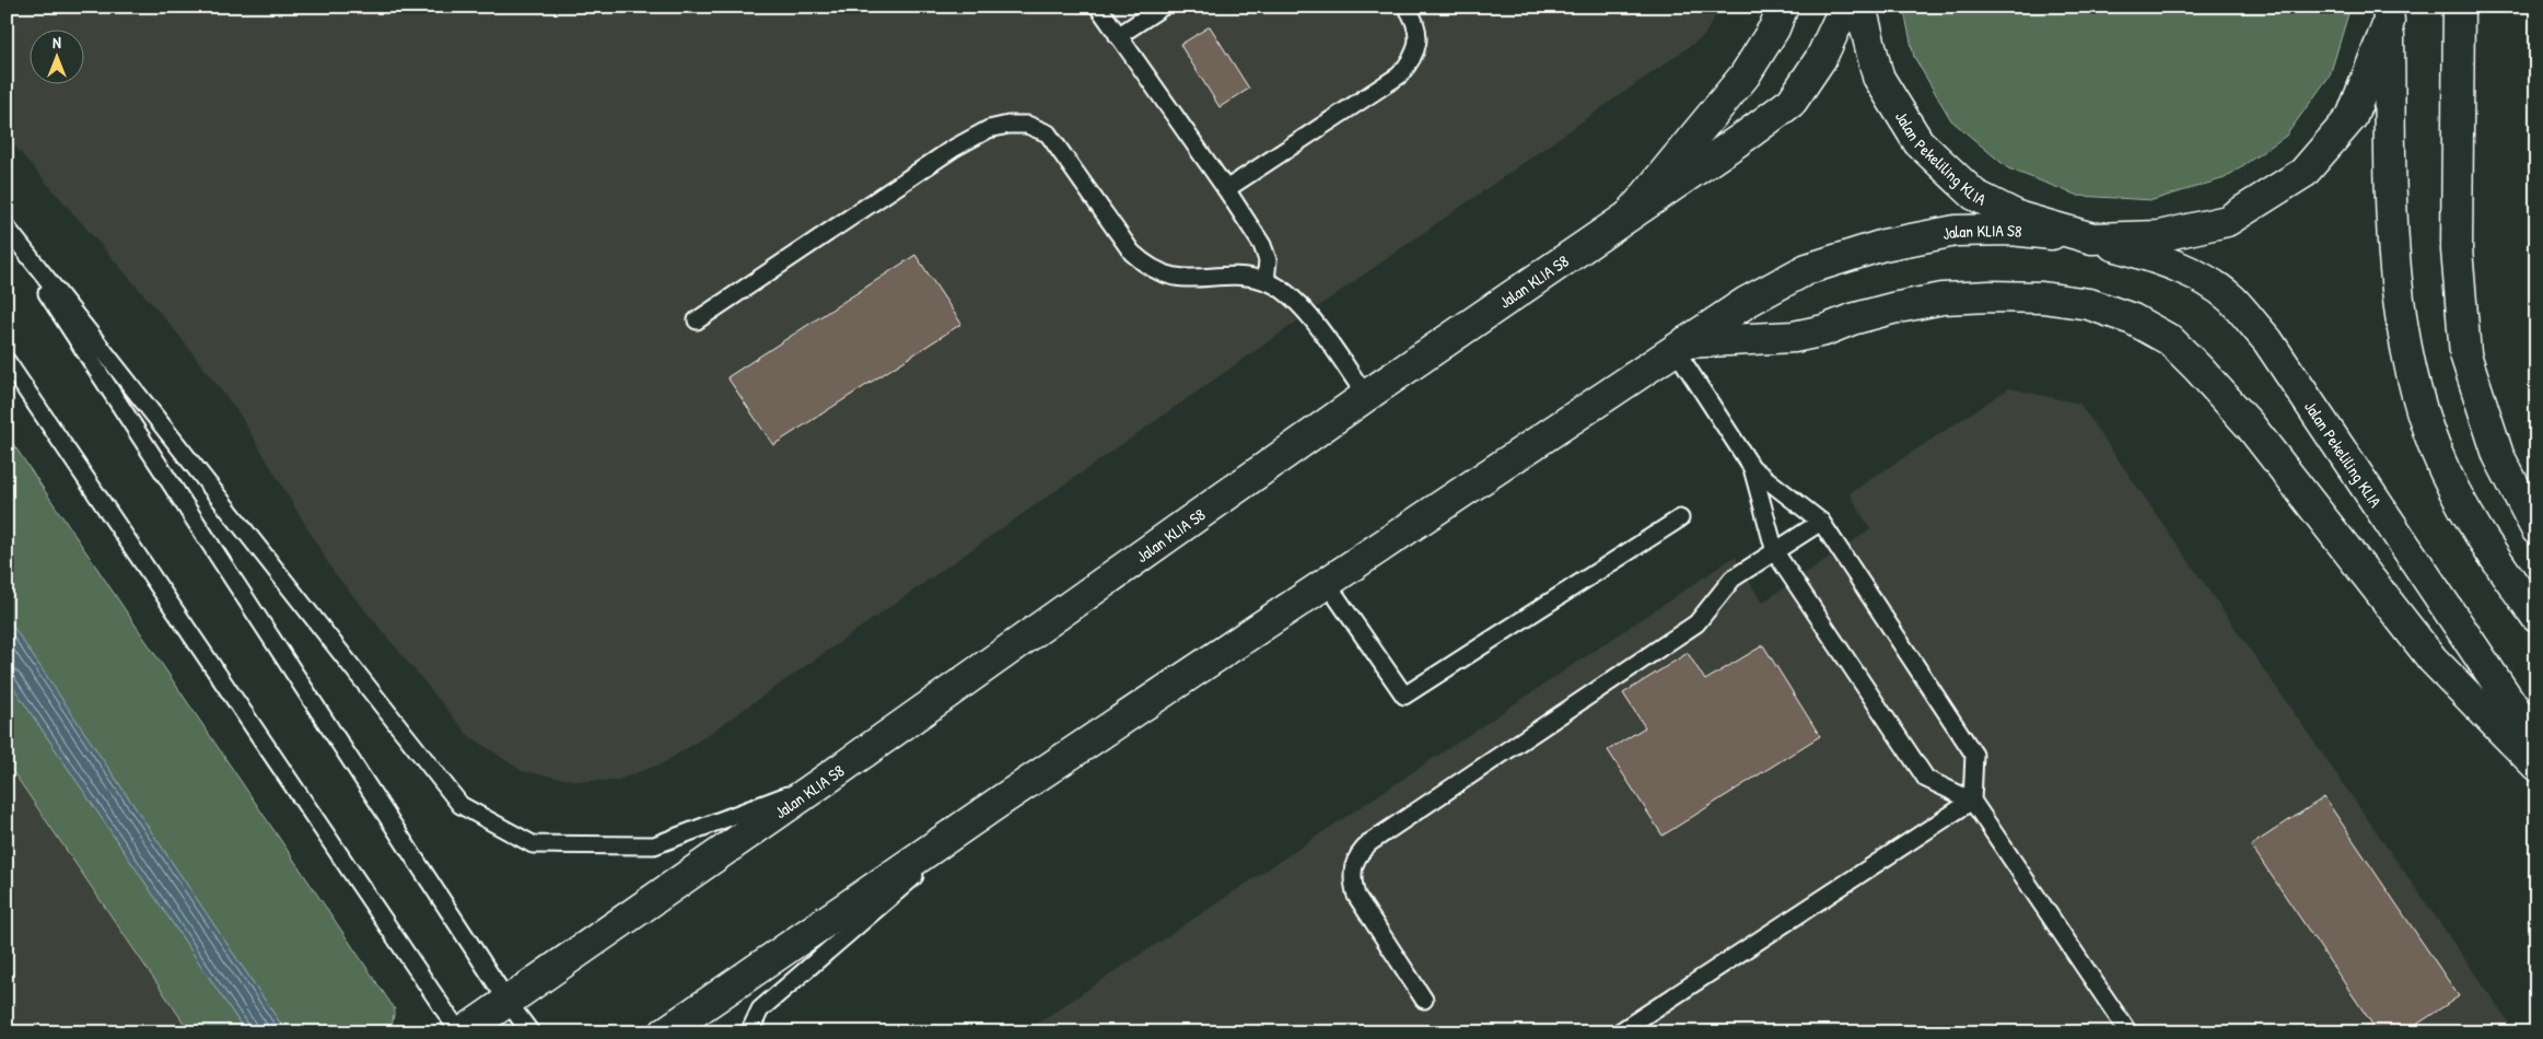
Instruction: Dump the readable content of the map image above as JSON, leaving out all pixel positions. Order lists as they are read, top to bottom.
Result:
{
  "streets": {
    "street": ["Jalan Pekeliling KLIA", "Jalan KLIA S8"]
  },
  "crossings": [
    ["Jalan Pekeliling KLIA", "Jalan KLIA S8"]
  ],
  "north": "top"
}
